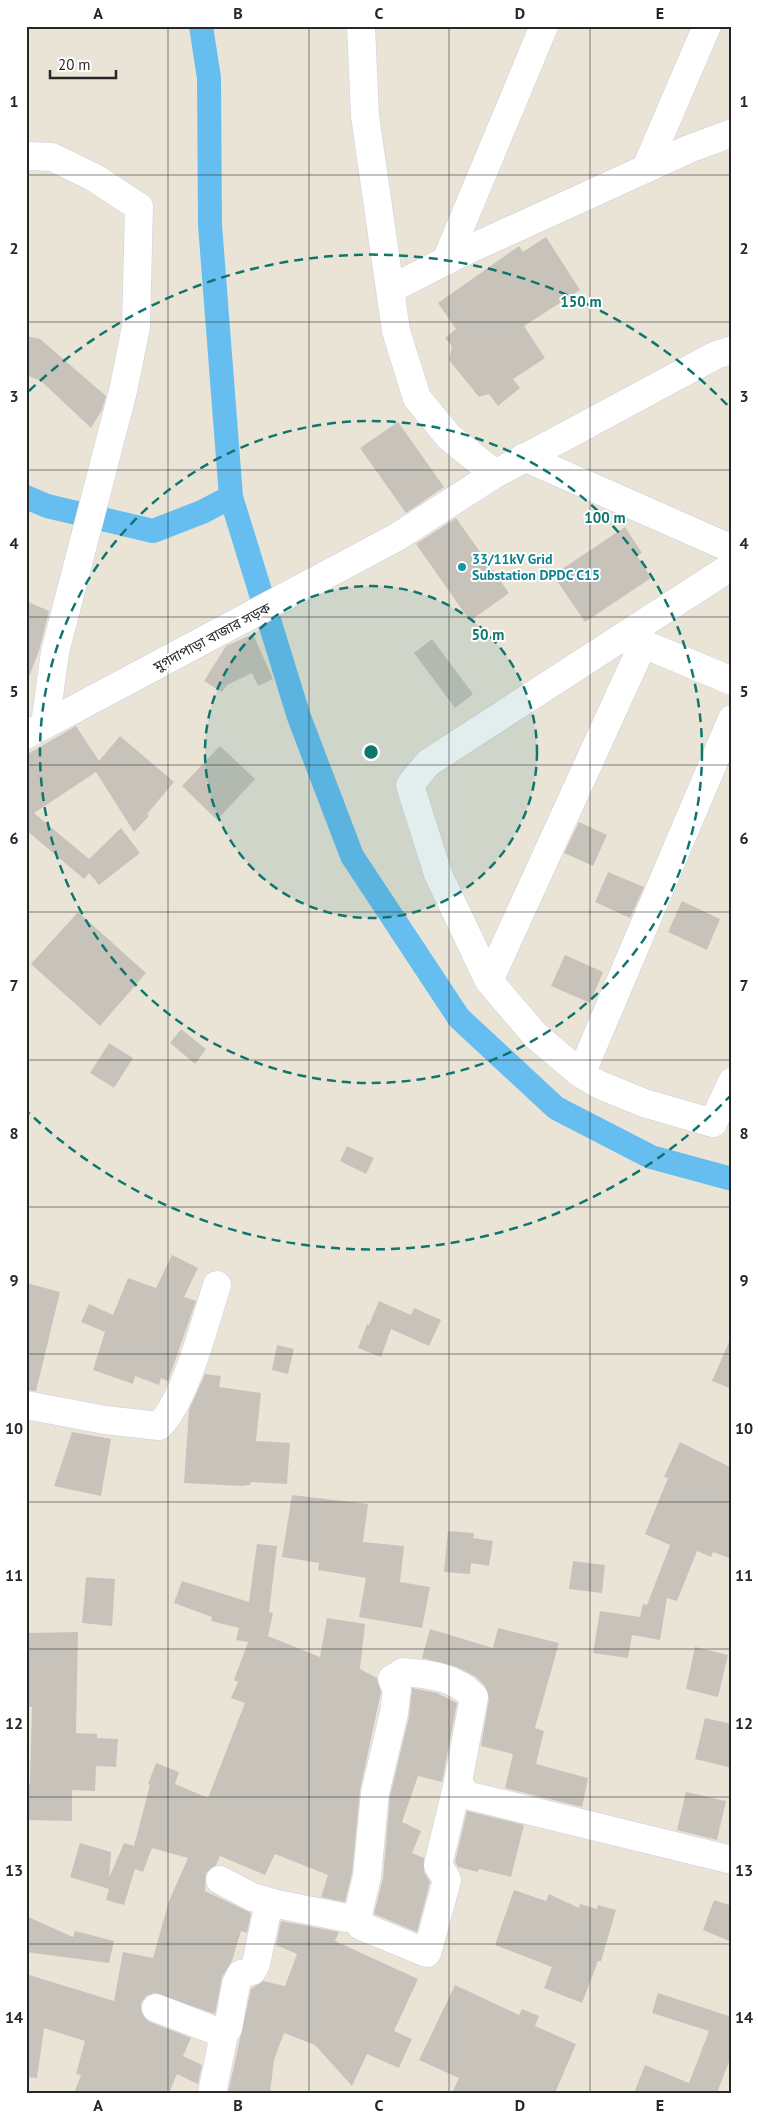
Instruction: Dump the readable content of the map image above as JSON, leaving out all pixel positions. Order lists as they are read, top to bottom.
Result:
{
  "streets": {
    "street": ["মুগদাপাড়া বাজার সড়ক"]
  },
  "places": ["33/11kV Grid Substation DPDC C15"],
  "scale_bar": "20 m",
  "grid": {
    "columns": [
      "A",
      "B",
      "C",
      "D",
      "E"
    ],
    "rows": [
      "1",
      "2",
      "3",
      "4",
      "5",
      "6",
      "7",
      "8",
      "9",
      "10",
      "11",
      "12",
      "13",
      "14"
    ]
  },
  "rings": ["150 m", "100 m", "50 m"]
}
